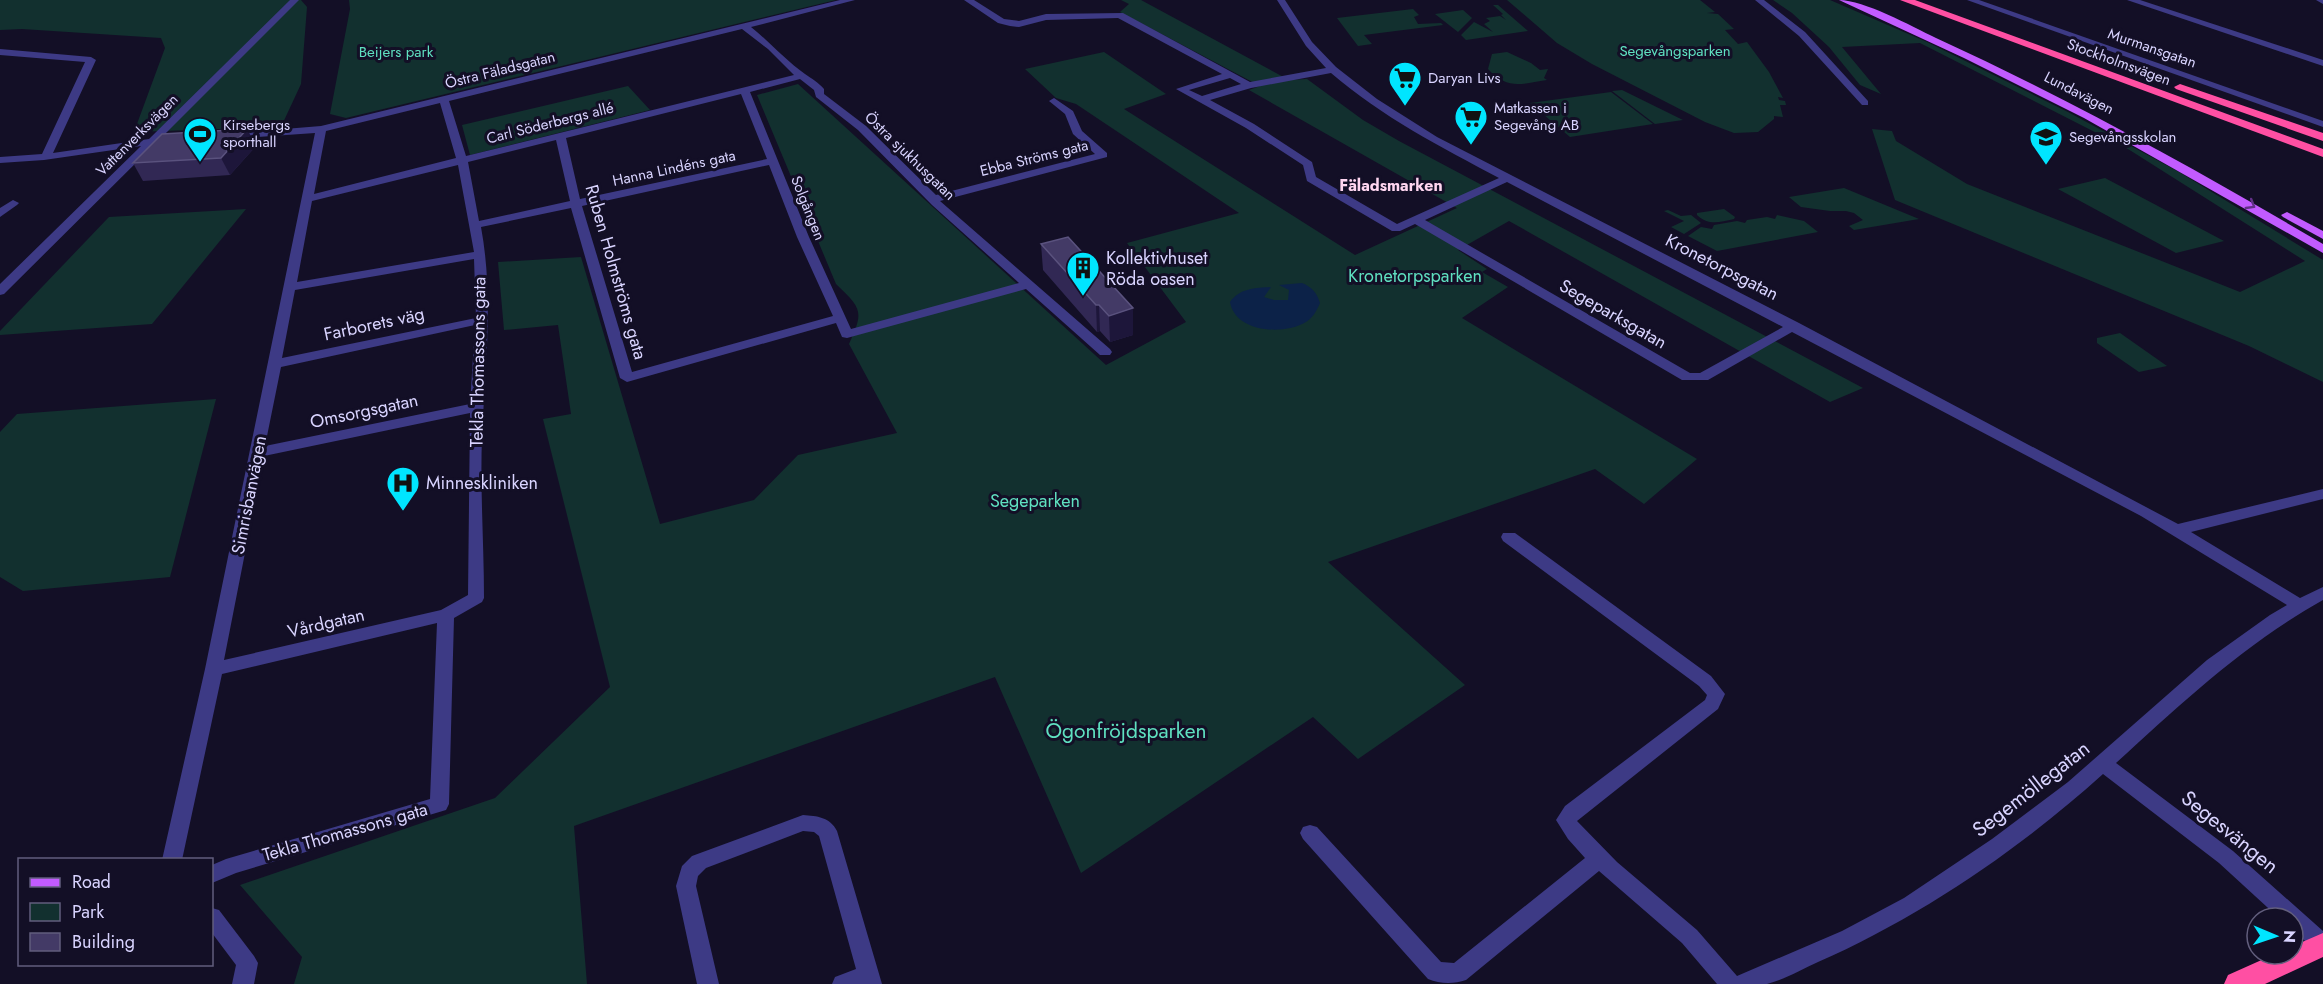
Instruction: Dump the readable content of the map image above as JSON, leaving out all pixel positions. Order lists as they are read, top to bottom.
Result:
{
  "streets": {
    "highway": ["Stockholmsvägen"],
    "main road": ["Lundavägen"],
    "street": [
      "Murmansgatan",
      "Östra Fäladsgatan",
      "Carl Söderbergs allé",
      "Vattenverksvägen",
      "Östra sjukhusgatan",
      "Ebba Ströms gata",
      "Hanna Lindéns gata",
      "Solgången",
      "Kronetorpsgatan",
      "Ruben Holmströms gata",
      "Segeparksgatan",
      "Farborets väg",
      "Tekla Thomassons gata",
      "Omsorgsgatan",
      "Simrisbanvägen",
      "Vårdgatan",
      "Segemöllegatan",
      "Segesvängen"
    ]
  },
  "crossings": [
    ["Östra Fäladsgatan", "Östra sjukhusgatan"],
    ["Östra Fäladsgatan", "Tekla Thomassons gata"],
    ["Östra Fäladsgatan", "Simrisbanvägen"],
    ["Carl Söderbergs allé", "Östra sjukhusgatan"],
    ["Carl Söderbergs allé", "Solgången"],
    ["Carl Söderbergs allé", "Ruben Holmströms gata"],
    ["Carl Söderbergs allé", "Tekla Thomassons gata"],
    ["Carl Söderbergs allé", "Simrisbanvägen"],
    ["Östra sjukhusgatan", "Ebba Ströms gata"],
    ["Östra sjukhusgatan", "Solgången"],
    ["Hanna Lindéns gata", "Solgången"],
    ["Hanna Lindéns gata", "Ruben Holmströms gata"],
    ["Hanna Lindéns gata", "Tekla Thomassons gata"],
    ["Solgången", "Ruben Holmströms gata"],
    ["Kronetorpsgatan", "Segeparksgatan"],
    ["Kronetorpsgatan", "Segemöllegatan"],
    ["Farborets väg", "Tekla Thomassons gata"],
    ["Farborets väg", "Simrisbanvägen"],
    ["Tekla Thomassons gata", "Omsorgsgatan"],
    ["Tekla Thomassons gata", "Vårdgatan"],
    ["Omsorgsgatan", "Simrisbanvägen"],
    ["Simrisbanvägen", "Vårdgatan"],
    ["Segemöllegatan", "Segesvängen"]
  ],
  "districts": ["Fäladsmarken"],
  "parks": [
    "Segevångsparken",
    "Beijers park",
    "Kronetorpsparken",
    "Segeparken",
    "Ögonfröjdsparken"
  ],
  "places": {
    "supermarket": ["Daryan Livs", "Matkassen i Segevång AB"],
    "sports": ["Kirsebergs sporthall"],
    "school or university": ["Segevångsskolan"],
    "building": ["Kollektivhuset Röda oasen"],
    "hospital": ["Minneskliniken"]
  },
  "legend": ["Road", "Park", "Building"],
  "north": "right"
}
